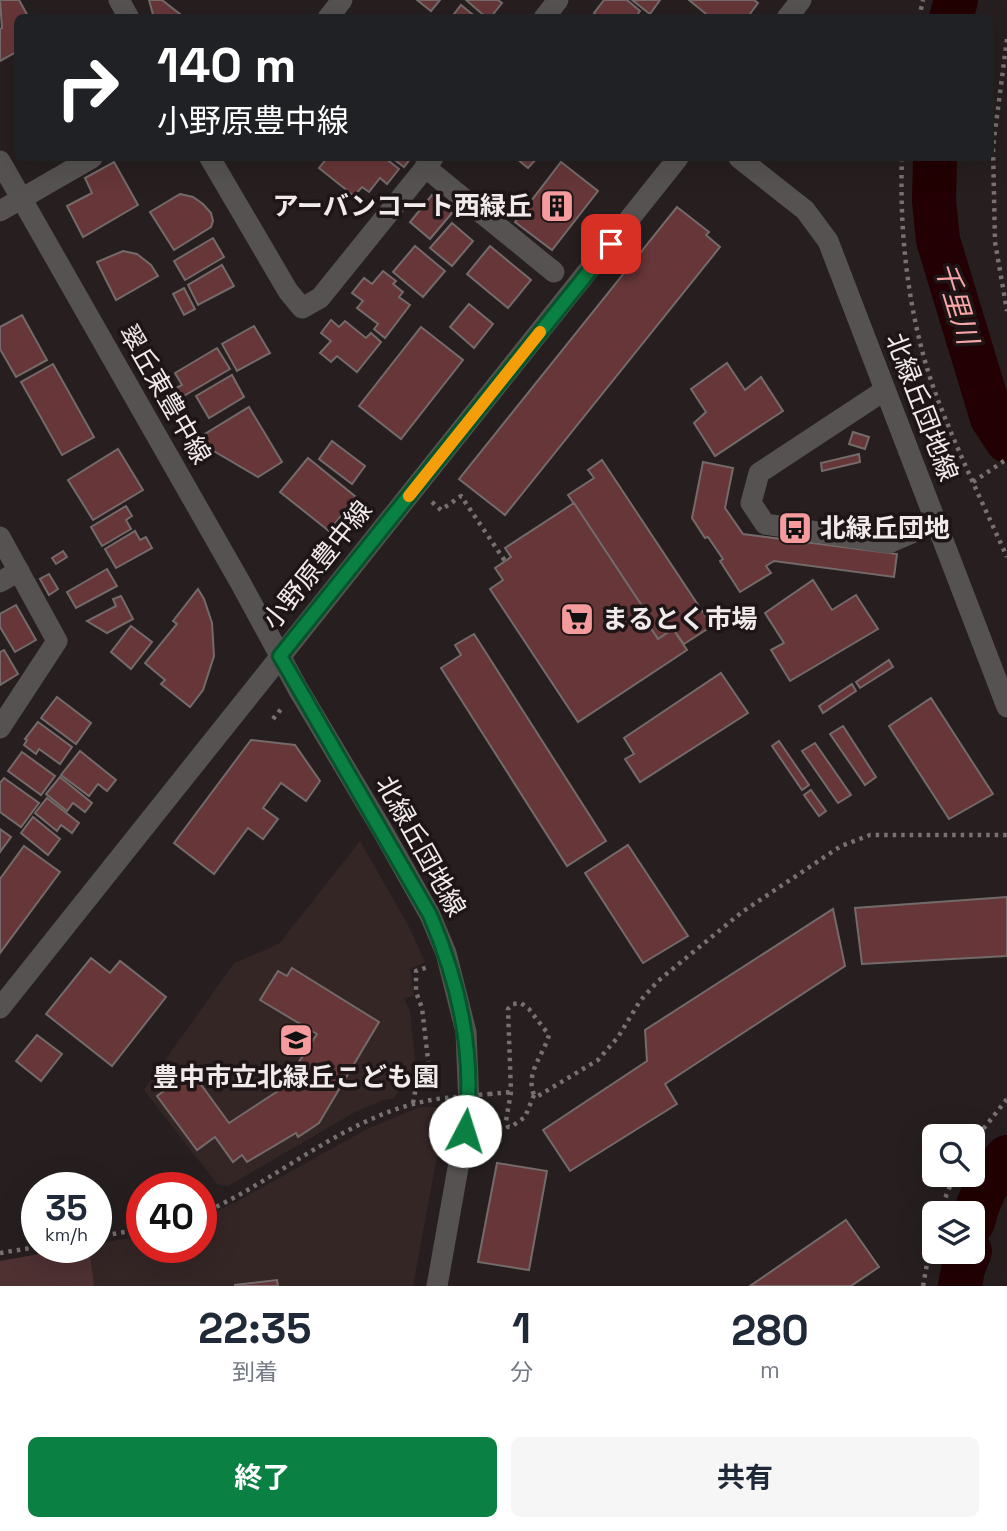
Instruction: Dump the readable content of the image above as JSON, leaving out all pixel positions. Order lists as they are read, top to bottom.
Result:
{
  "streets": {
    "street": ["翠丘東豊中線", "北緑丘団地線", "小野原豊中線"]
  },
  "crossings": [
    ["翠丘東豊中線", "北緑丘団地線"],
    ["翠丘東豊中線", "小野原豊中線"],
    ["北緑丘団地線", "小野原豊中線"]
  ],
  "water": ["千里川"],
  "places": {
    "building": ["アーバンコート西緑丘"],
    "bus stop": ["北緑丘団地"],
    "supermarket": ["まるとく市場"],
    "school or university": ["豊中市立北緑丘こども園"]
  },
  "page": {
    "turn": ["140 m", "小野原豊中線"],
    "speed": "35 km/h",
    "limit": "40",
    "eta": [
      "22:35",
      "到着",
      "1",
      "分",
      "280",
      "m"
    ],
    "buttons": ["終了", "共有"]
  }
}
